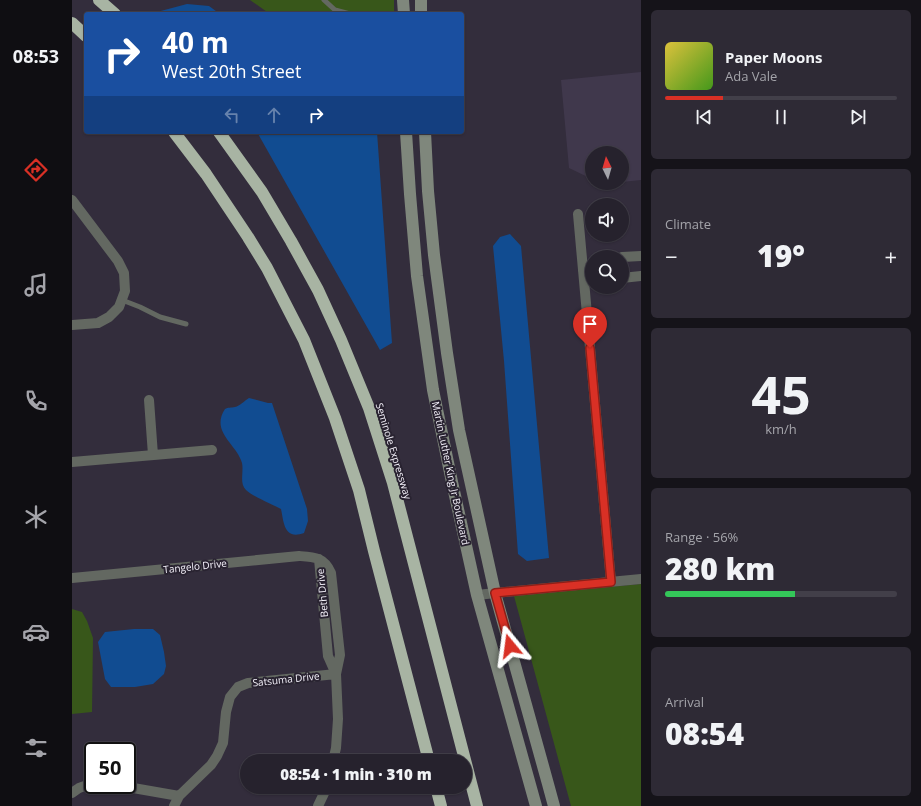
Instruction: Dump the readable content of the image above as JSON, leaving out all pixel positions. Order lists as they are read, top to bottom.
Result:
{
  "streets": {
    "highway": ["Seminole Expressway"],
    "main road": ["Martin Luther King Jr Boulevard"],
    "street": ["Tangelo Drive", "Beth Drive", "Satsuma Drive"]
  },
  "crossings": [
    ["Tangelo Drive", "Beth Drive"],
    ["Beth Drive", "Satsuma Drive"]
  ],
  "north": "top",
  "page": {
    "tabs": "08:53",
    "turn": ["40 m", "West 20th Street"],
    "song": ["Paper Moons", "Ada Vale"],
    "tile": [
      "Climate",
      ["45", "km/h"],
      ["Range · 56%", "280 km"],
      ["Arrival", "08:54"]
    ],
    "heat": ["−", "19°", "+"],
    "limit": "50",
    "trip": "08:54 · 1 min · 310 m"
  }
}
